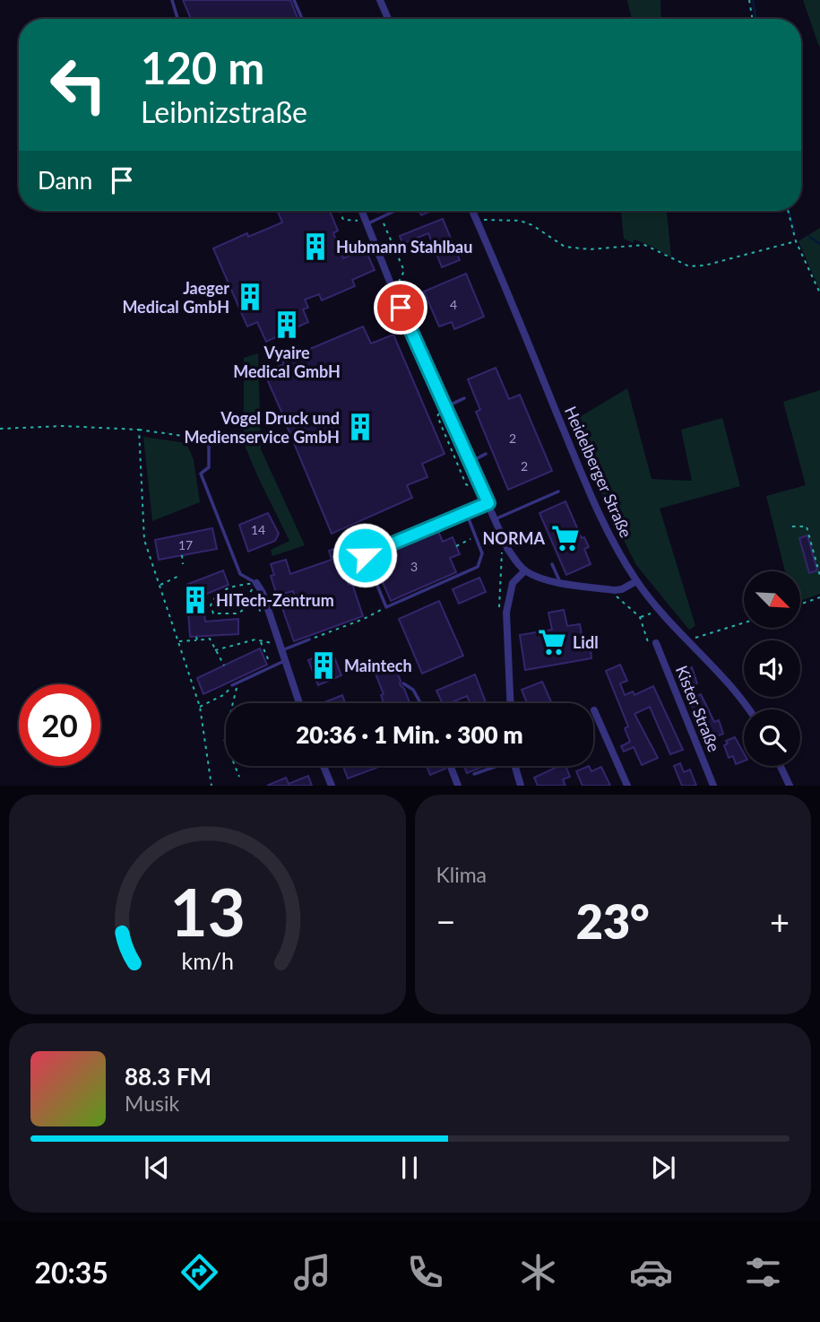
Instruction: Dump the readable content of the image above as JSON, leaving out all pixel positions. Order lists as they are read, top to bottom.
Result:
{
  "streets": {
    "street": ["Heidelberger Straße", "Kister Straße"]
  },
  "places": {
    "building": [
      "Hubmann Stahlbau",
      "Jaeger Medical GmbH",
      "Vyaire Medical GmbH",
      "Vogel Druck und Medienservice GmbH",
      "HITech-Zentrum",
      "Maintech"
    ],
    "supermarket": ["NORMA", "Lidl"]
  },
  "house_numbers": [
    "4",
    "2",
    "2",
    "14",
    "17",
    "3"
  ],
  "north": "bottom right",
  "page": {
    "turn": ["120 m", "Leibnizstraße"],
    "then": "Dann",
    "limit": "20",
    "trip": "20:36 · 1 Min. · 300 m",
    "tile": "Klima",
    "heat": ["−", "23°", "+"],
    "song": ["88.3 FM", "Musik"],
    "tabs": "20:35",
    "gauge": ["13", "km/h"]
  }
}
